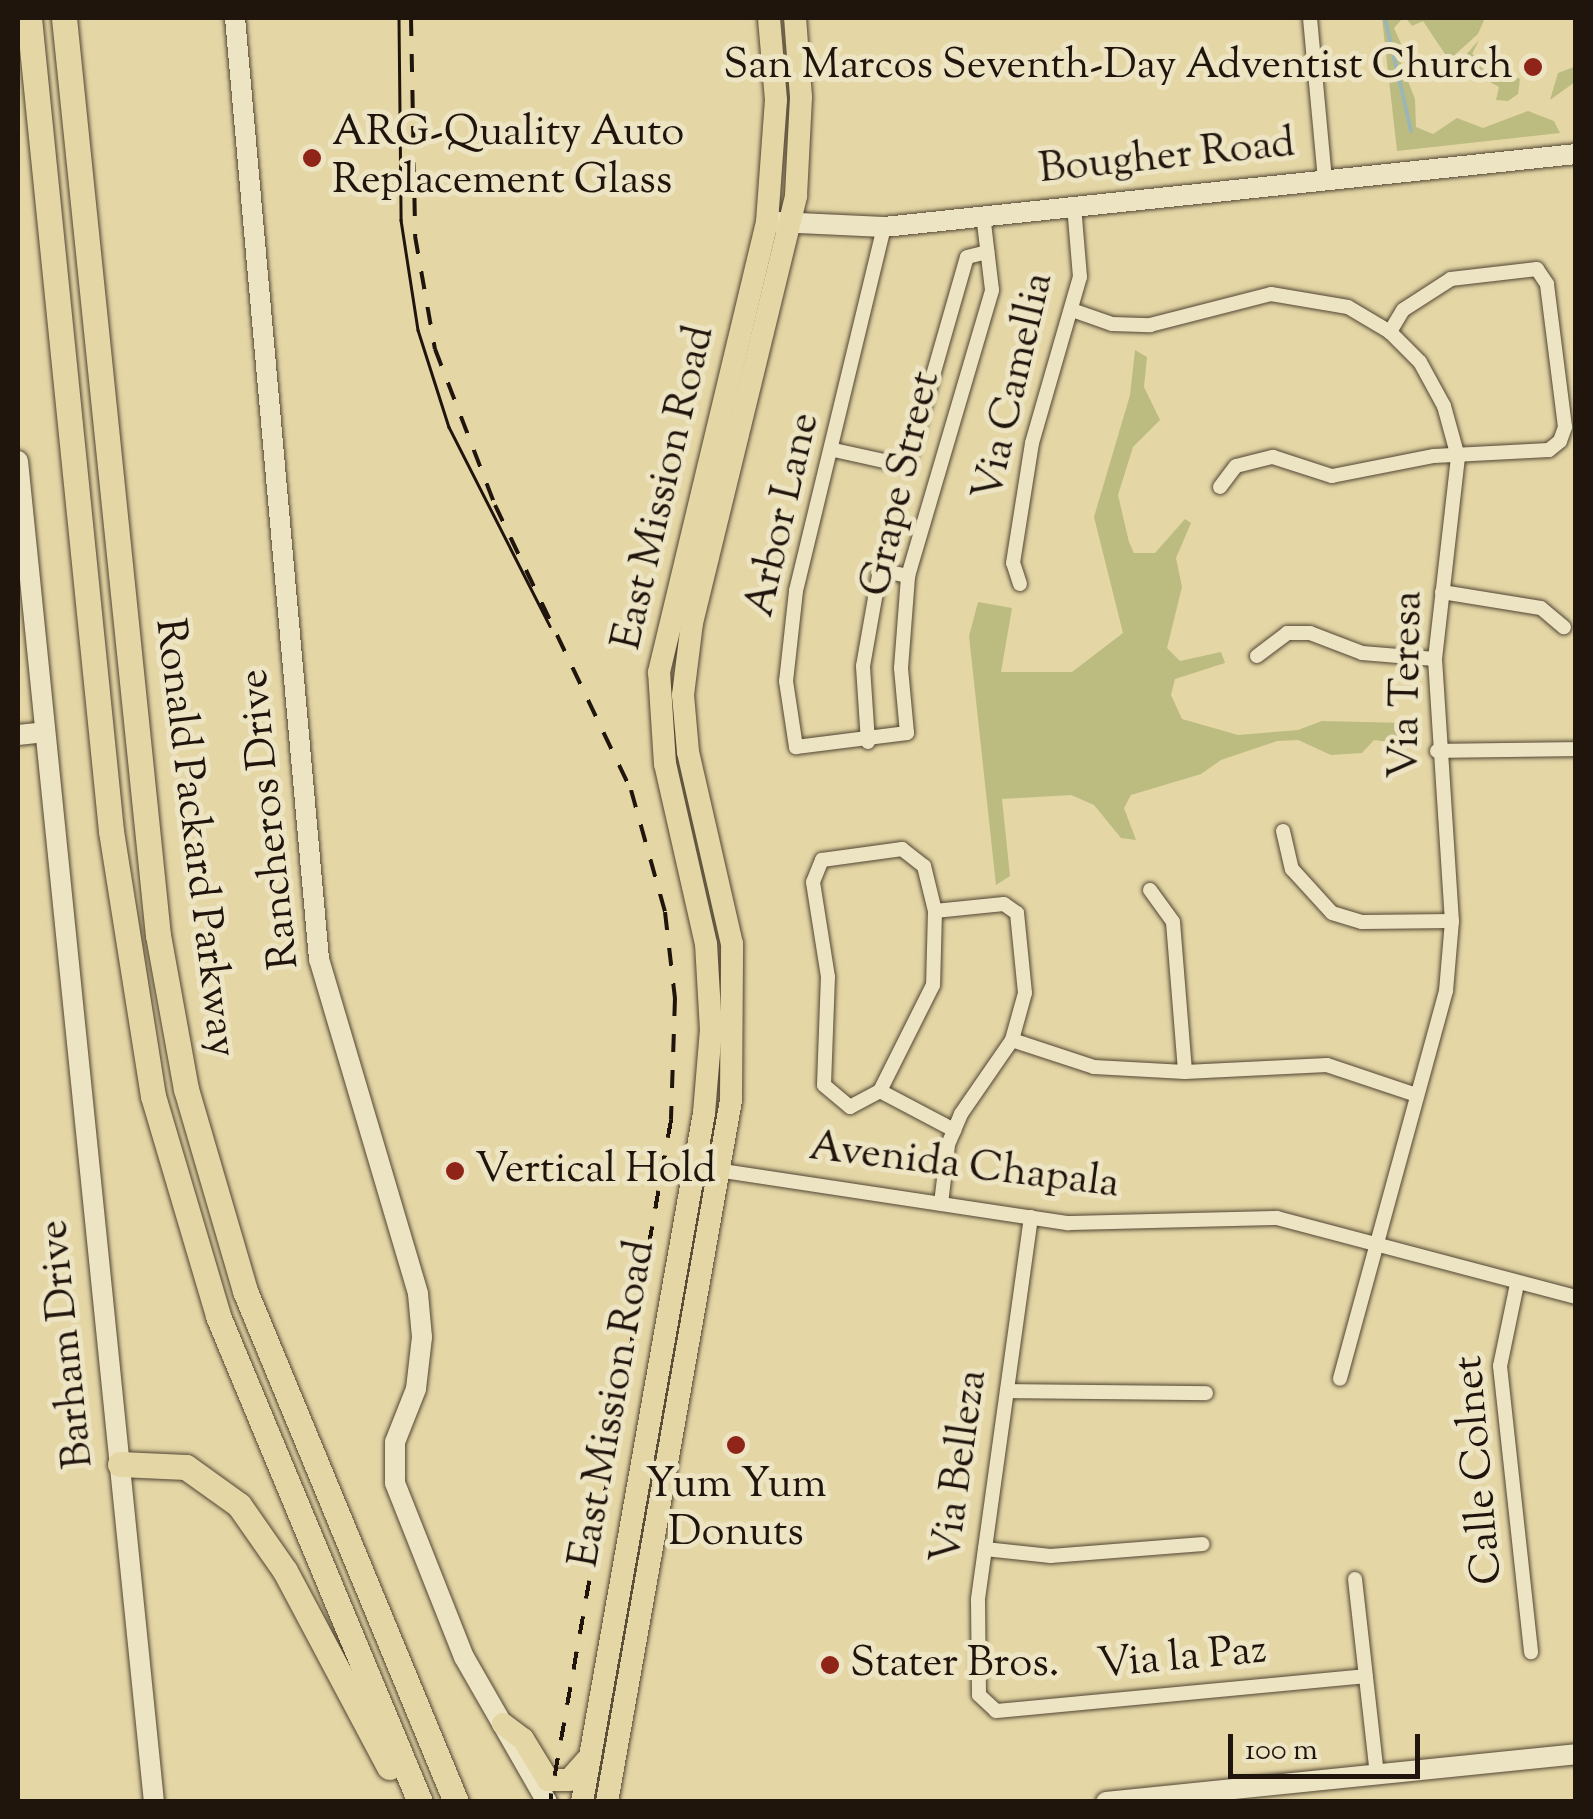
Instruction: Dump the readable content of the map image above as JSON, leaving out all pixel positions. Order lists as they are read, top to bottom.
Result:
{
  "streets": {
    "highway": ["Ronald Packard Parkway"],
    "main road": ["East Mission Road"],
    "street": [
      "Bougher Road",
      "Via Camellia",
      "Grape Street",
      "Arbor Lane",
      "Via Teresa",
      "Rancheros Drive",
      "Avenida Chapala",
      "Barham Drive",
      "Via Belleza",
      "Calle Colnet",
      "Via la Paz"
    ]
  },
  "crossings": [
    ["Bougher Road", "Via Camellia"],
    ["Bougher Road", "Grape Street"],
    ["Bougher Road", "East Mission Road"],
    ["Bougher Road", "Arbor Lane"],
    ["Via Camellia", "Via Teresa"],
    ["Grape Street", "Arbor Lane"],
    ["East Mission Road", "Avenida Chapala"],
    ["Via Teresa", "Avenida Chapala"],
    ["Avenida Chapala", "Via Belleza"],
    ["Avenida Chapala", "Calle Colnet"],
    ["Via Belleza", "Via la Paz"]
  ],
  "places": [
    "San Marcos Seventh-Day Adventist Church",
    "ARG-Quality Auto Replacement Glass",
    "Vertical Hold",
    "Yum Yum Donuts",
    "Stater Bros."
  ],
  "scale_bar": "100 m"
}
